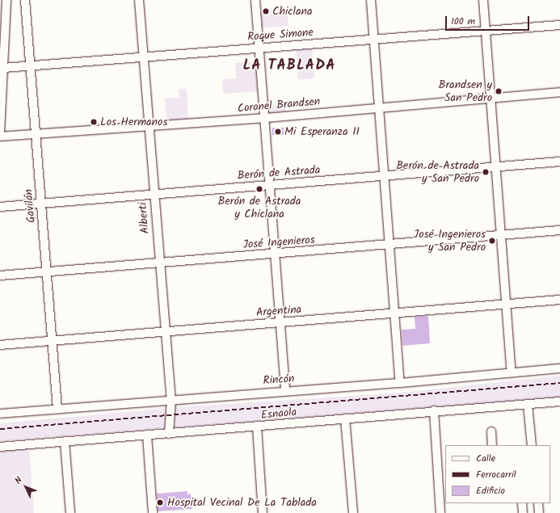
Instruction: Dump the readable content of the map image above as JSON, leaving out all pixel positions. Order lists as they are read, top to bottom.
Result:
{
  "streets": {
    "street": [
      "Roque Simone",
      "Coronel Brandsen",
      "Berón de Astrada",
      "Gavilán",
      "Alberti",
      "José Ingenieros",
      "Argentina",
      "Rincón",
      "Esnaola"
    ]
  },
  "crossings": [
    ["Roque Simone", "Gavilán"],
    ["Roque Simone", "Alberti"],
    ["Coronel Brandsen", "Gavilán"],
    ["Coronel Brandsen", "Alberti"],
    ["Berón de Astrada", "Gavilán"],
    ["Berón de Astrada", "Alberti"],
    ["Gavilán", "José Ingenieros"],
    ["Gavilán", "Argentina"],
    ["Gavilán", "Rincón"],
    ["Alberti", "José Ingenieros"],
    ["Alberti", "Argentina"],
    ["Alberti", "Rincón"],
    ["Alberti", "Esnaola"]
  ],
  "districts": ["LA TABLADA"],
  "places": [
    "Chiclana",
    "Brandsen y San Pedro",
    "Los Hermanos",
    "Mi Esperanza II",
    "Berón de Astrada y San Pedro",
    "Berón de Astrada y Chiclana",
    "José Ingenieros y San Pedro",
    "Hospital Vecinal De La Tablada"
  ],
  "legend": ["Calle", "Ferrocarril", "Edificio"],
  "scale_bar": "100 m",
  "north": "top left"
}
